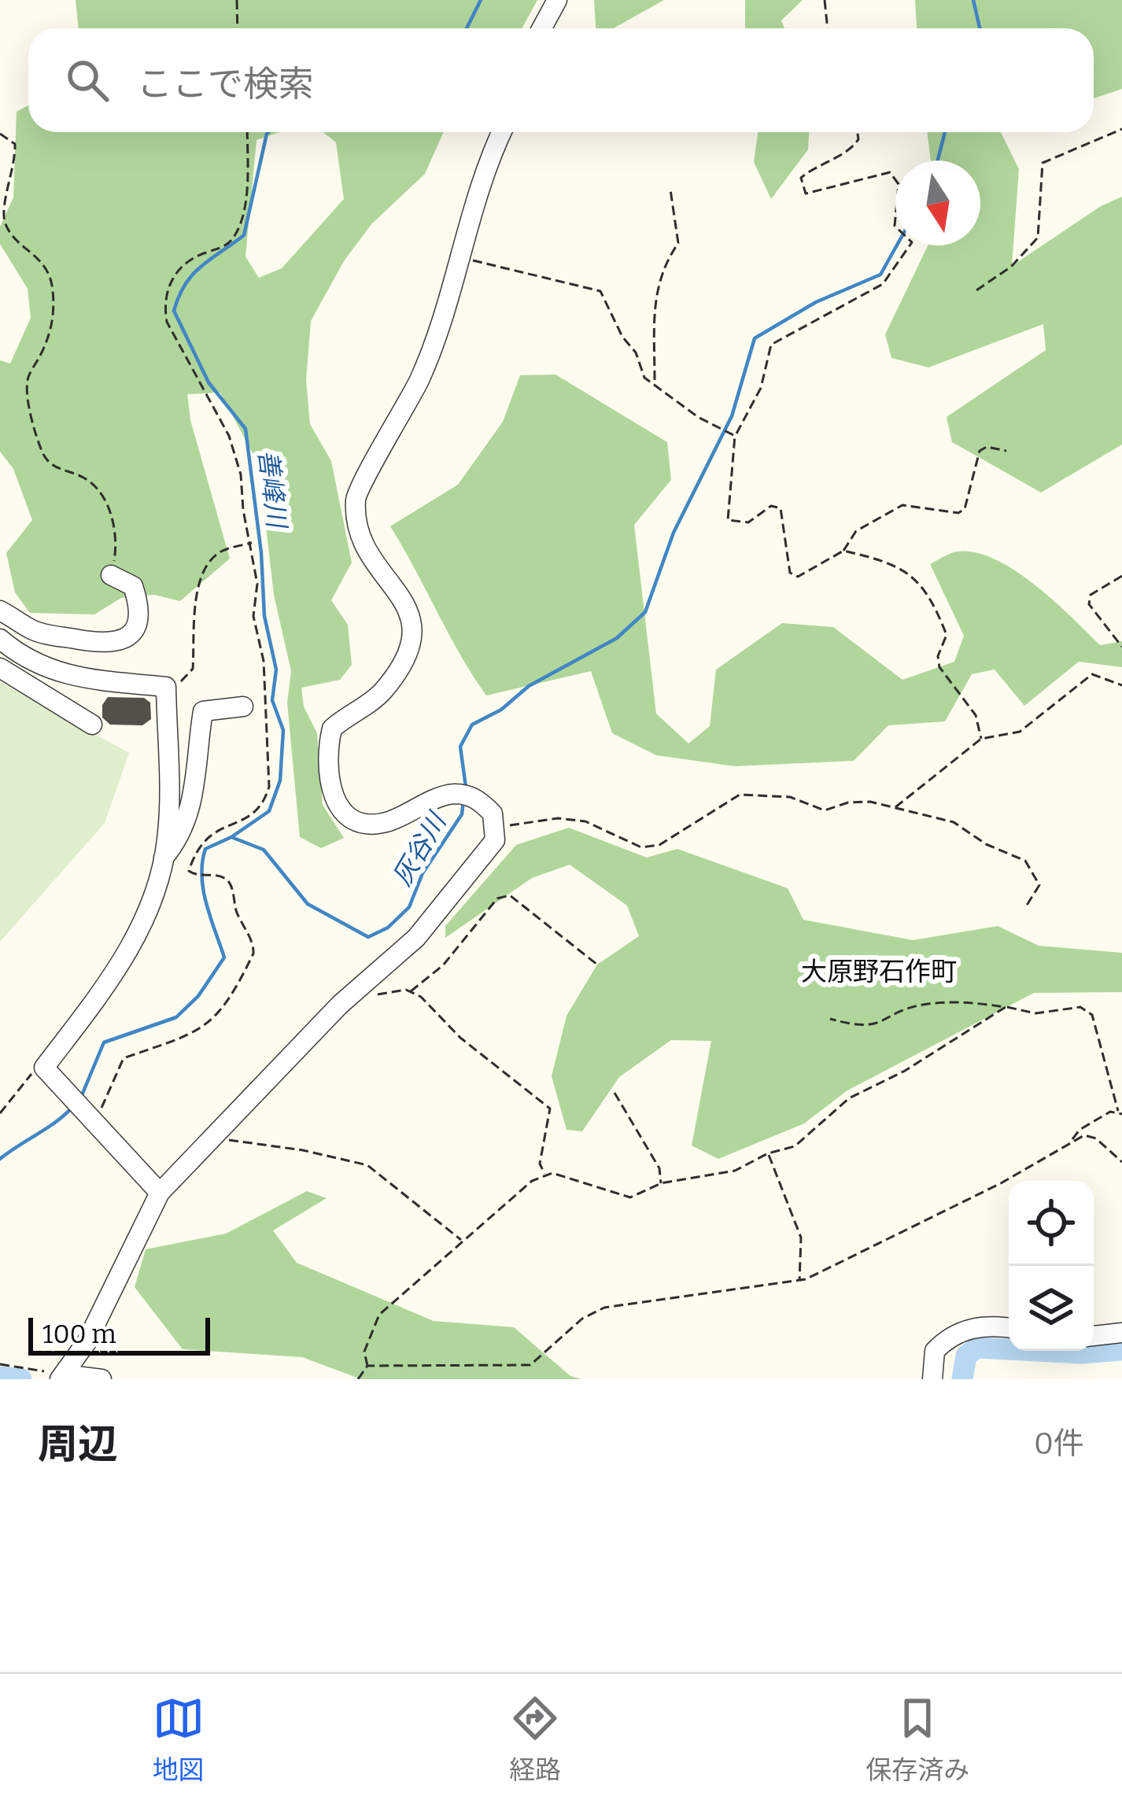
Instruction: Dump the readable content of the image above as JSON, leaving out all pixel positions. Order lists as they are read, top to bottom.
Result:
{
  "districts": ["大原野石作町"],
  "water": ["善峰川", "灰谷川"],
  "scale_bar": "100 m",
  "north": "bottom",
  "page": {
    "search": "ここで検索",
    "scale": "100 m",
    "heading": ["周辺", "0件"],
    "nav": ["地図", "経路", "保存済み"]
  }
}
